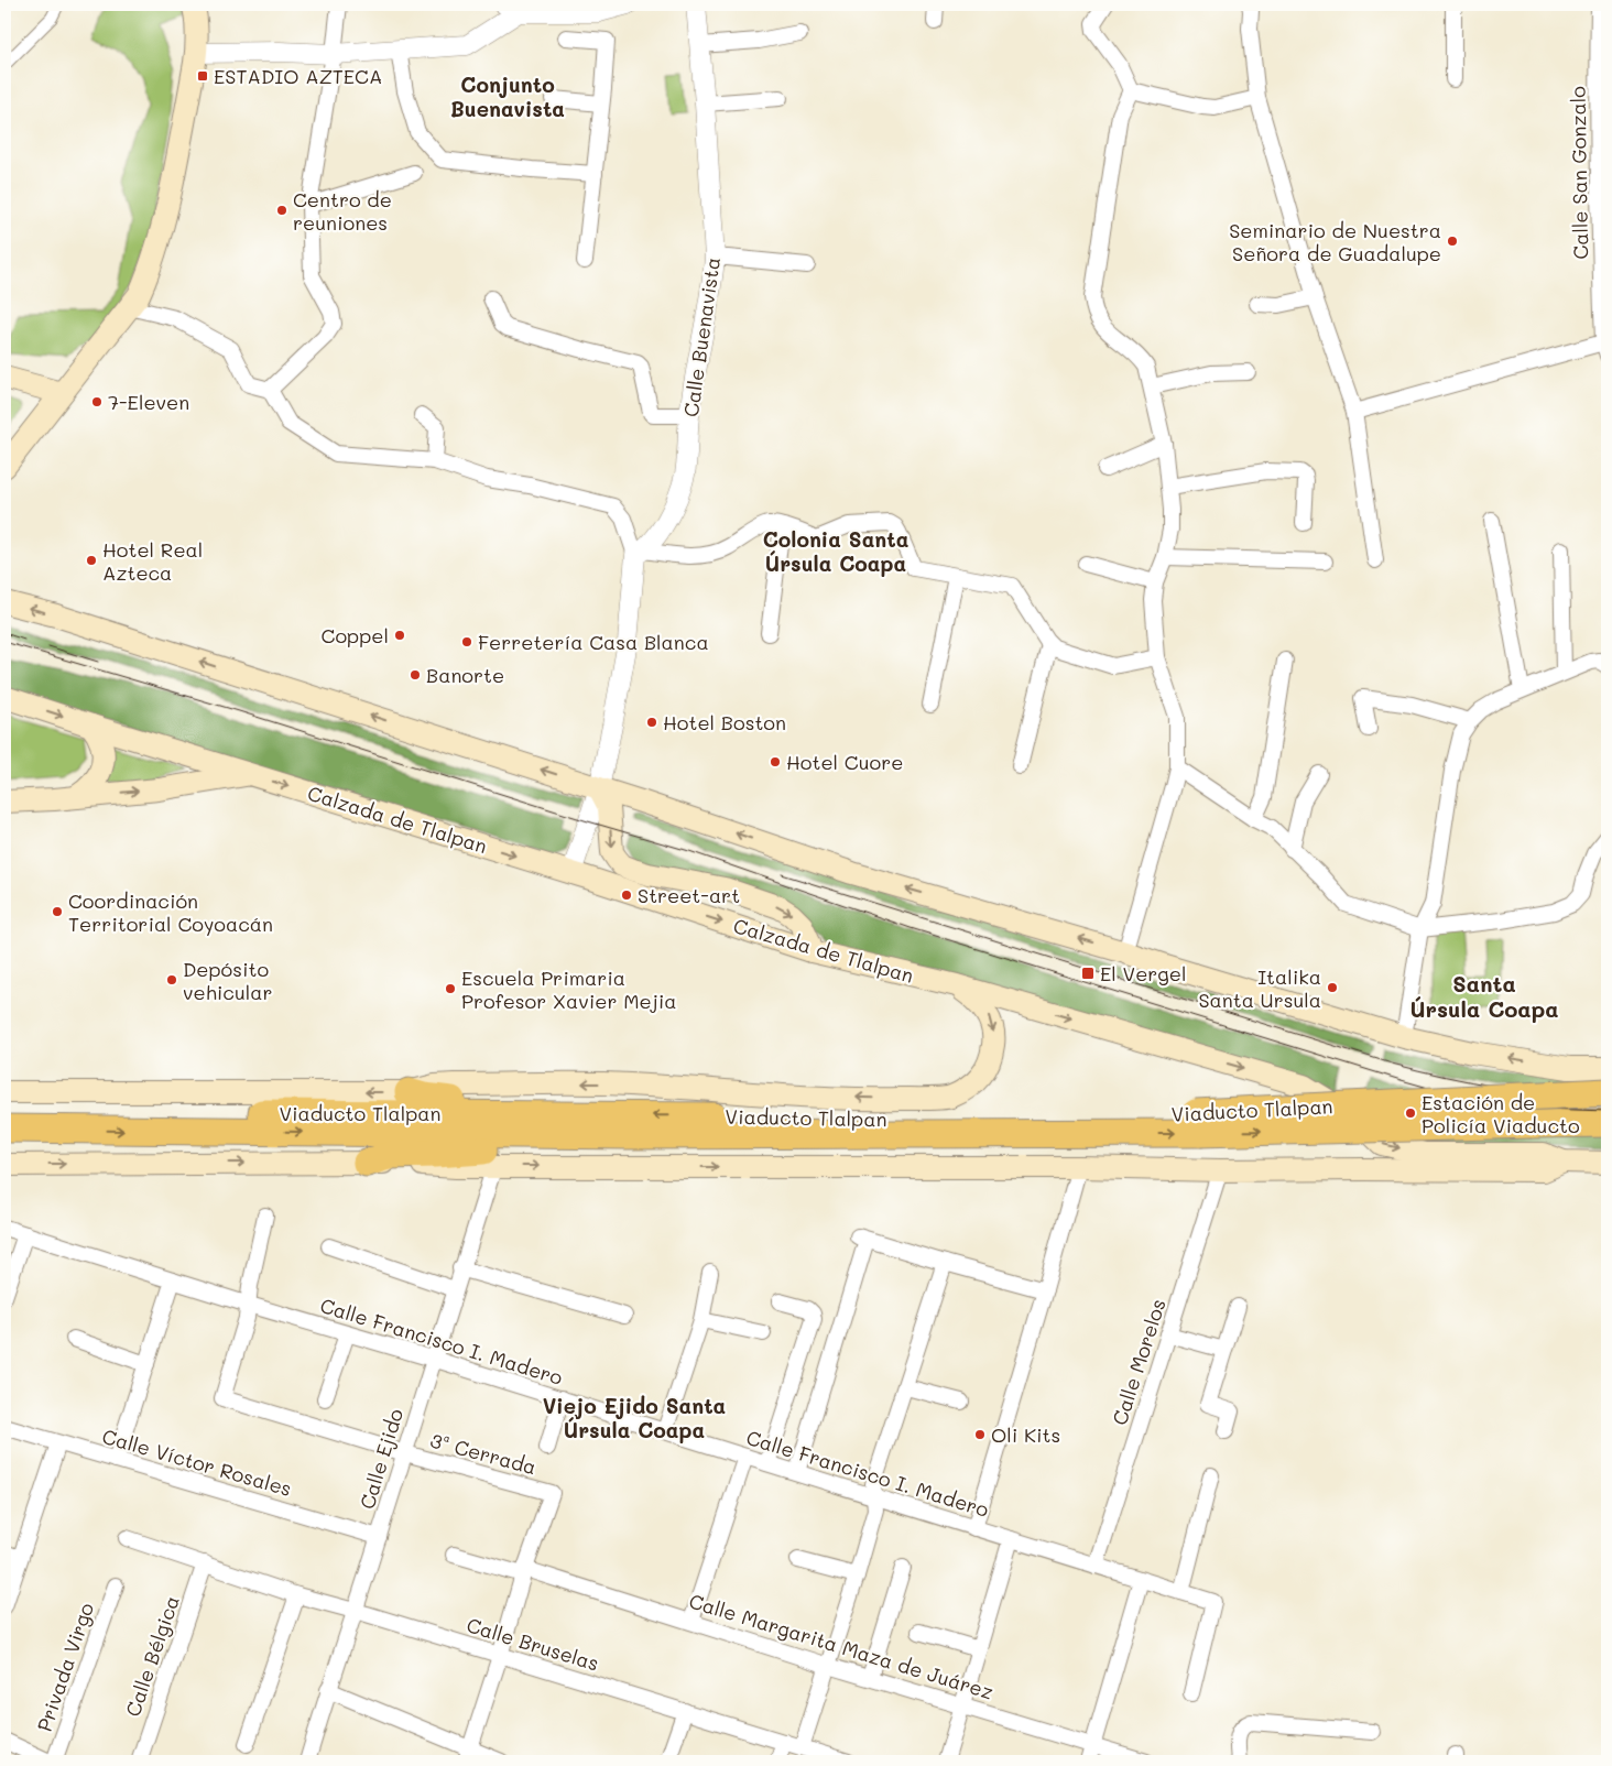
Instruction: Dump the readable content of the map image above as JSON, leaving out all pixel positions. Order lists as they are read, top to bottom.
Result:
{
  "streets": {
    "highway": ["Viaducto Tlalpan"],
    "main road": ["Calzada de Tlalpan"],
    "street": [
      "Calle San Gonzalo",
      "Calle Buenavista",
      "Calle Francisco I. Madero",
      "Calle Morelos",
      "3ª Cerrada",
      "Calle Ejido",
      "Calle Víctor Rosales",
      "Calle Bruselas",
      "Calle Margarita Maza de Juárez",
      "Calle Bélgica",
      "Privada Virgo"
    ]
  },
  "crossings": [
    ["Calzada de Tlalpan", "Viaducto Tlalpan"],
    ["Calle Francisco I. Madero", "Calle Morelos"],
    ["Calle Francisco I. Madero", "3ª Cerrada"],
    ["Calle Francisco I. Madero", "Calle Ejido"],
    ["3ª Cerrada", "Calle Ejido"],
    ["3ª Cerrada", "Calle Margarita Maza de Juárez"],
    ["Calle Ejido", "Calle Víctor Rosales"],
    ["Calle Ejido", "Calle Bruselas"],
    ["Calle Bruselas", "Calle Bélgica"]
  ],
  "districts": [
    "Conjunto Buenavista",
    "Colonia Santa Úrsula Coapa",
    "Santa Úrsula Coapa",
    "Viejo Ejido Santa Úrsula Coapa"
  ],
  "places": {
    "transit": ["ESTADIO AZTECA", "El Vergel"],
    "other": [
      "Centro de reuniones",
      "Seminario de Nuestra Señora de Guadalupe",
      "7-Eleven",
      "Hotel Real Azteca",
      "Coppel",
      "Ferretería Casa Blanca",
      "Banorte",
      "Hotel Boston",
      "Hotel Cuore",
      "Street-art",
      "Coordinación Territorial Coyoacán",
      "Depósito vehicular",
      "Italika Santa Ursula",
      "Escuela Primaria Profesor Xavier Mejia",
      "Estación de Policía Viaducto",
      "Oli Kits"
    ]
  }
}
